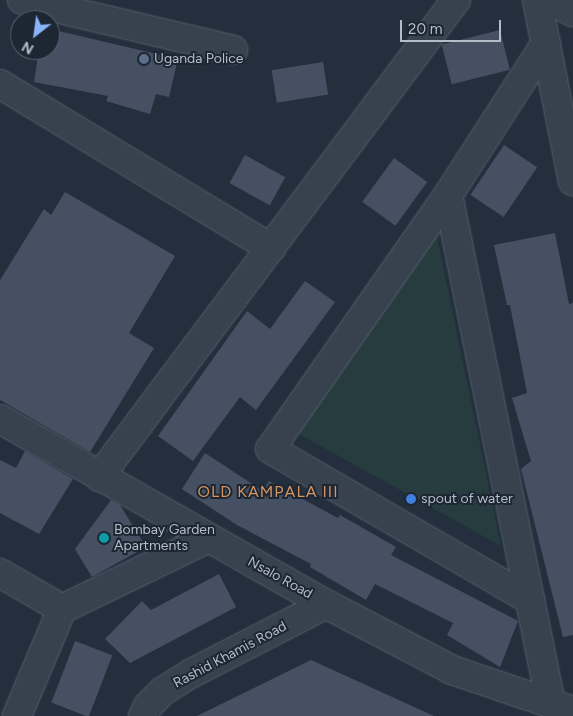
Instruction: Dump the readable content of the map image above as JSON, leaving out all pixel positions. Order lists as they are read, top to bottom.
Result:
{
  "streets": {
    "street": ["Nsalo Road", "Rashid Khamis Road"]
  },
  "crossings": [
    ["Nsalo Road", "Rashid Khamis Road"]
  ],
  "districts": ["OLD KAMPALA III"],
  "places": ["Uganda Police", "spout of water", "Bombay Garden Apartments"],
  "scale_bar": "20 m",
  "north": "bottom left"
}
